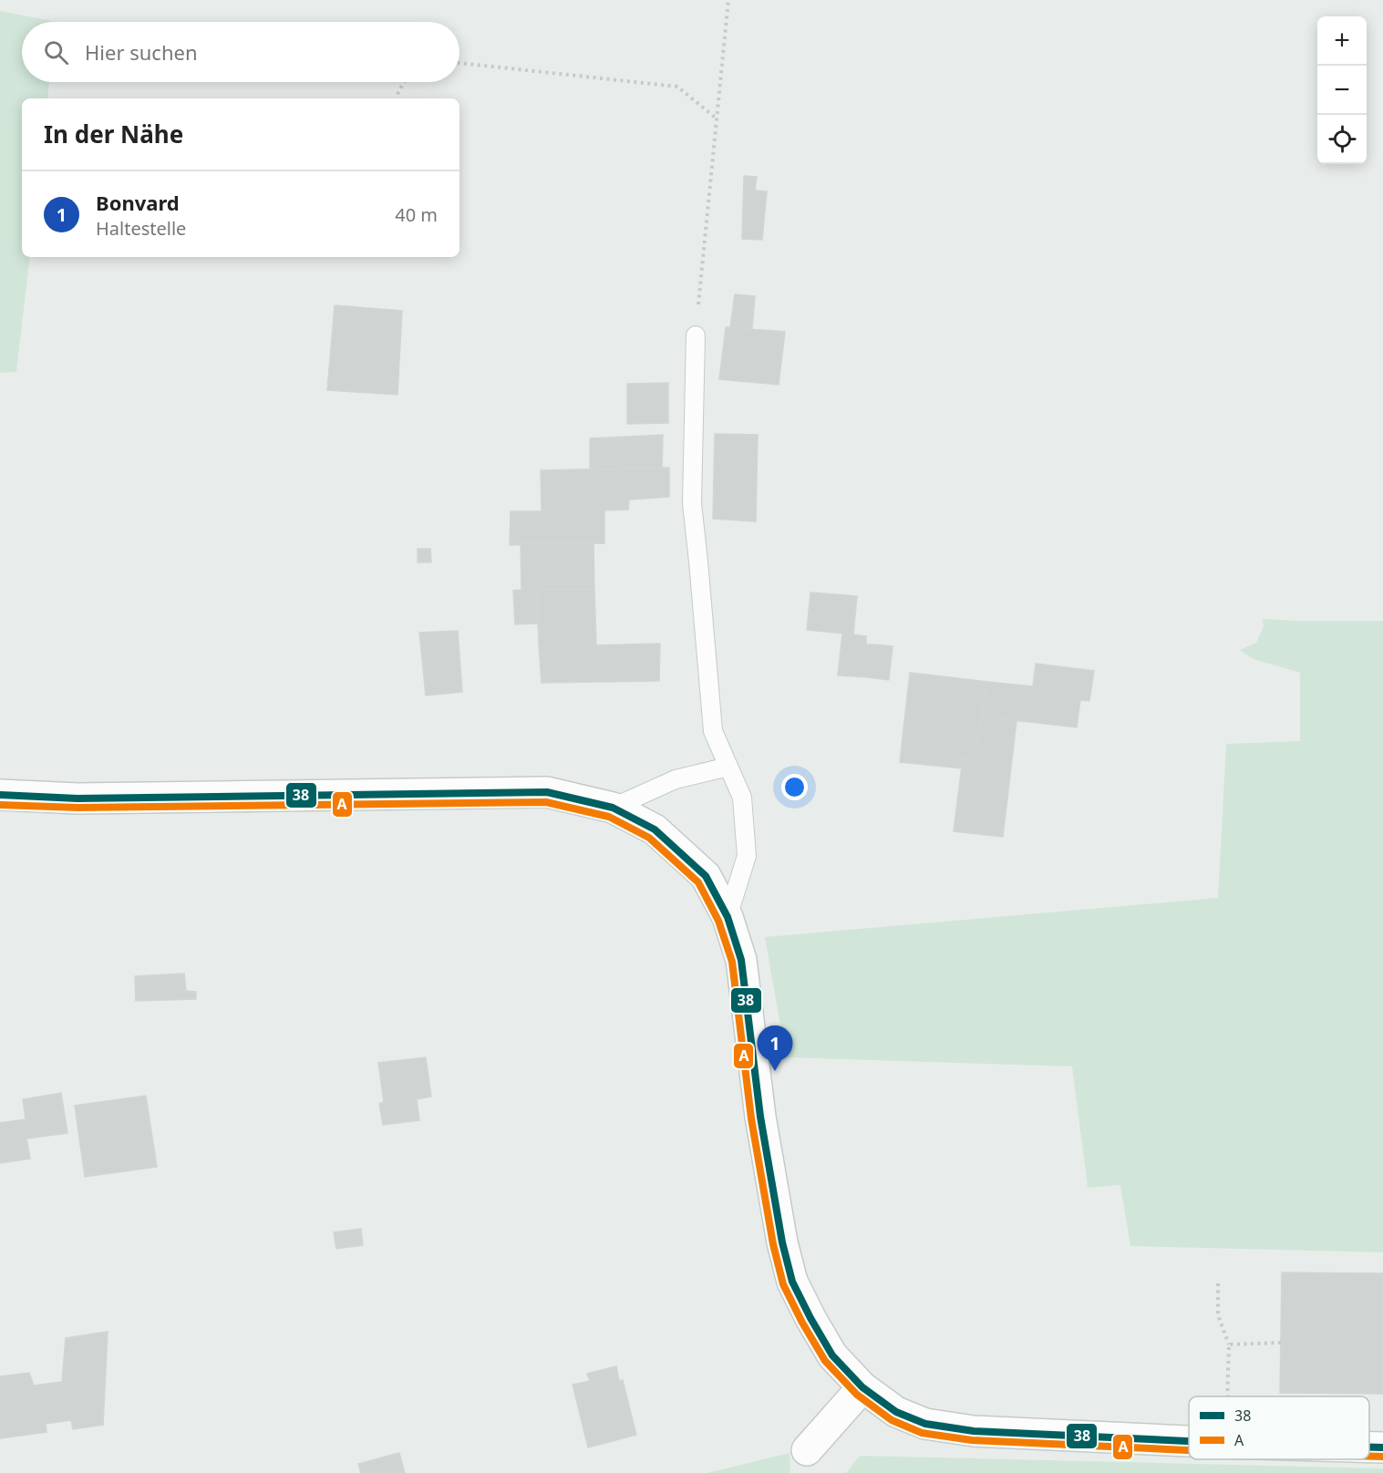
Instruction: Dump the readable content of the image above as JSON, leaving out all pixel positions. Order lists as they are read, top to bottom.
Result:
{
  "lines": ["transit line 38", "transit line A"],
  "legend": ["38", "A"],
  "page": {
    "map_buttons": ["+", "−"],
    "search": "Hier suchen",
    "heading": "In der Nähe",
    "list": [
      {
        "mark": "1",
        "name": "Bonvard",
        "note": "Haltestelle",
        "value": "40 m"
      }
    ],
    "pins": "1"
  }
}
